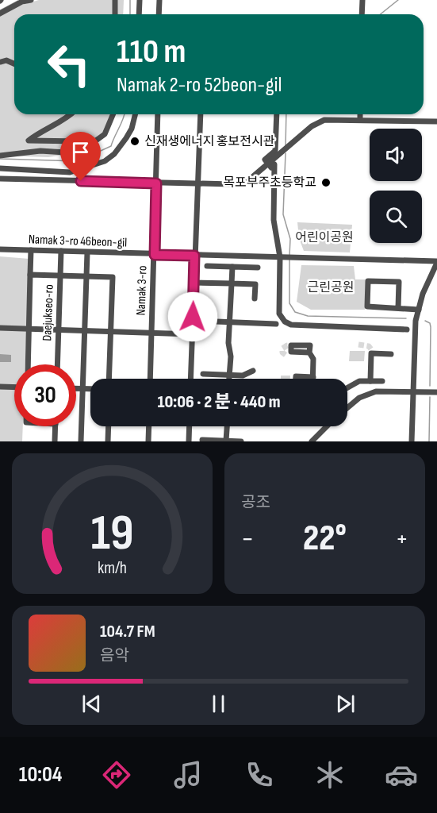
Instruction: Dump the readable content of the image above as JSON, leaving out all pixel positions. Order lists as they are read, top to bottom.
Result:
{
  "streets": {
    "street": ["Namak 3-ro 46beon-gil", "Namak 3-ro", "Daejukseo-ro"]
  },
  "crossings": [
    ["Namak 3-ro 46beon-gil", "Namak 3-ro"],
    ["Namak 3-ro 46beon-gil", "Daejukseo-ro"]
  ],
  "parks": ["어린이공원", "근린공원"],
  "places": ["신재생에너지 홍보전시관", "목포부주초등학교"],
  "page": {
    "turn": ["110 m", "Namak 2-ro 52beon-gil"],
    "limit": "30",
    "trip": "10:06 · 2 분 · 440 m",
    "tile": "공조",
    "heat": ["−", "22°", "+"],
    "song": ["104.7 FM", "음악"],
    "tabs": "10:04",
    "gauge": ["19", "km/h"]
  }
}
